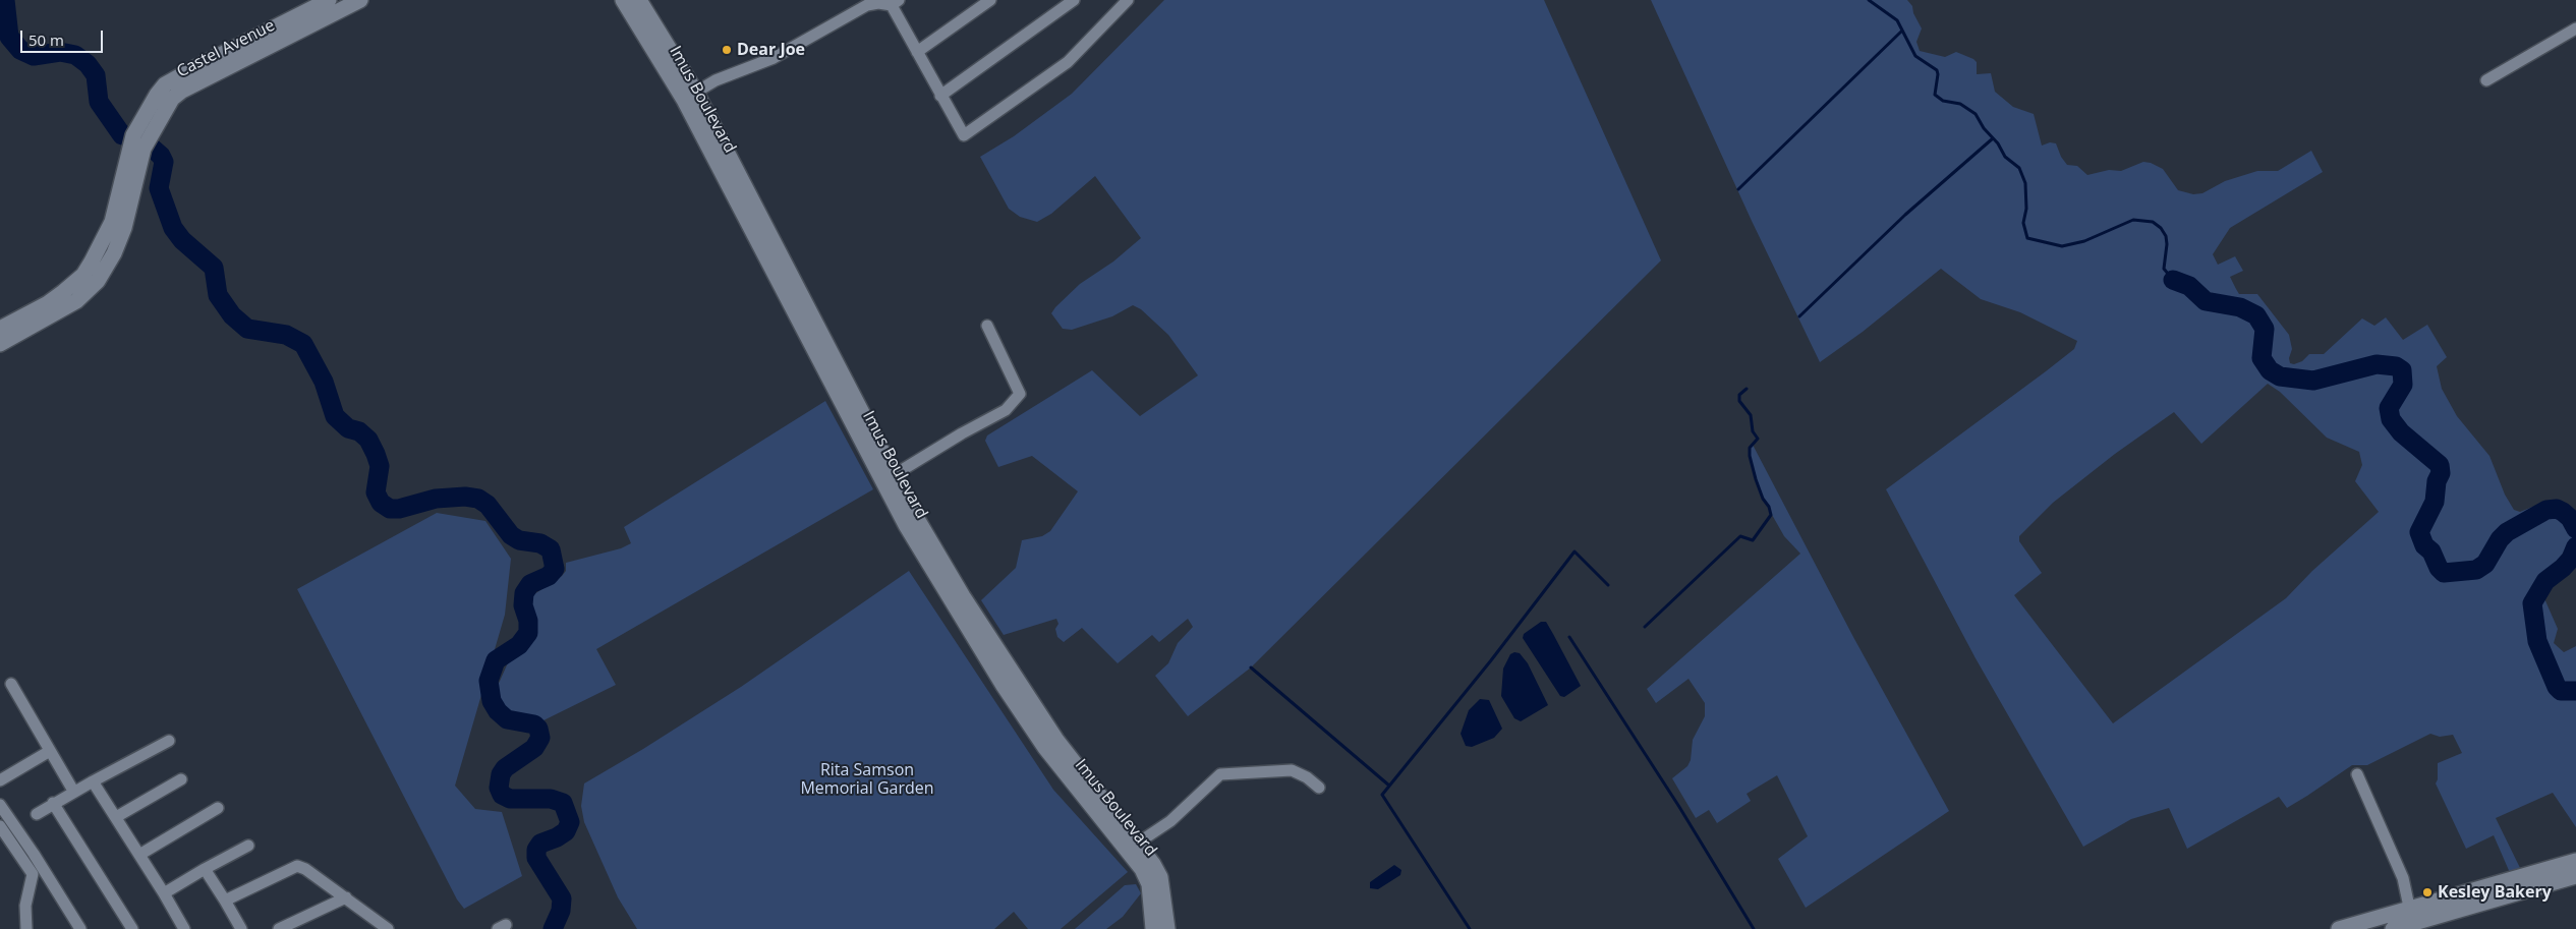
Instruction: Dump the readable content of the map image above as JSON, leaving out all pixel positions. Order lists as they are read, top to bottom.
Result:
{
  "streets": {
    "main road": ["Castel Avenue", "Imus Boulevard"]
  },
  "parks": ["Rita Samson Memorial Garden"],
  "places": ["Dear Joe", "Kesley Bakery"],
  "scale_bar": "50 m"
}
